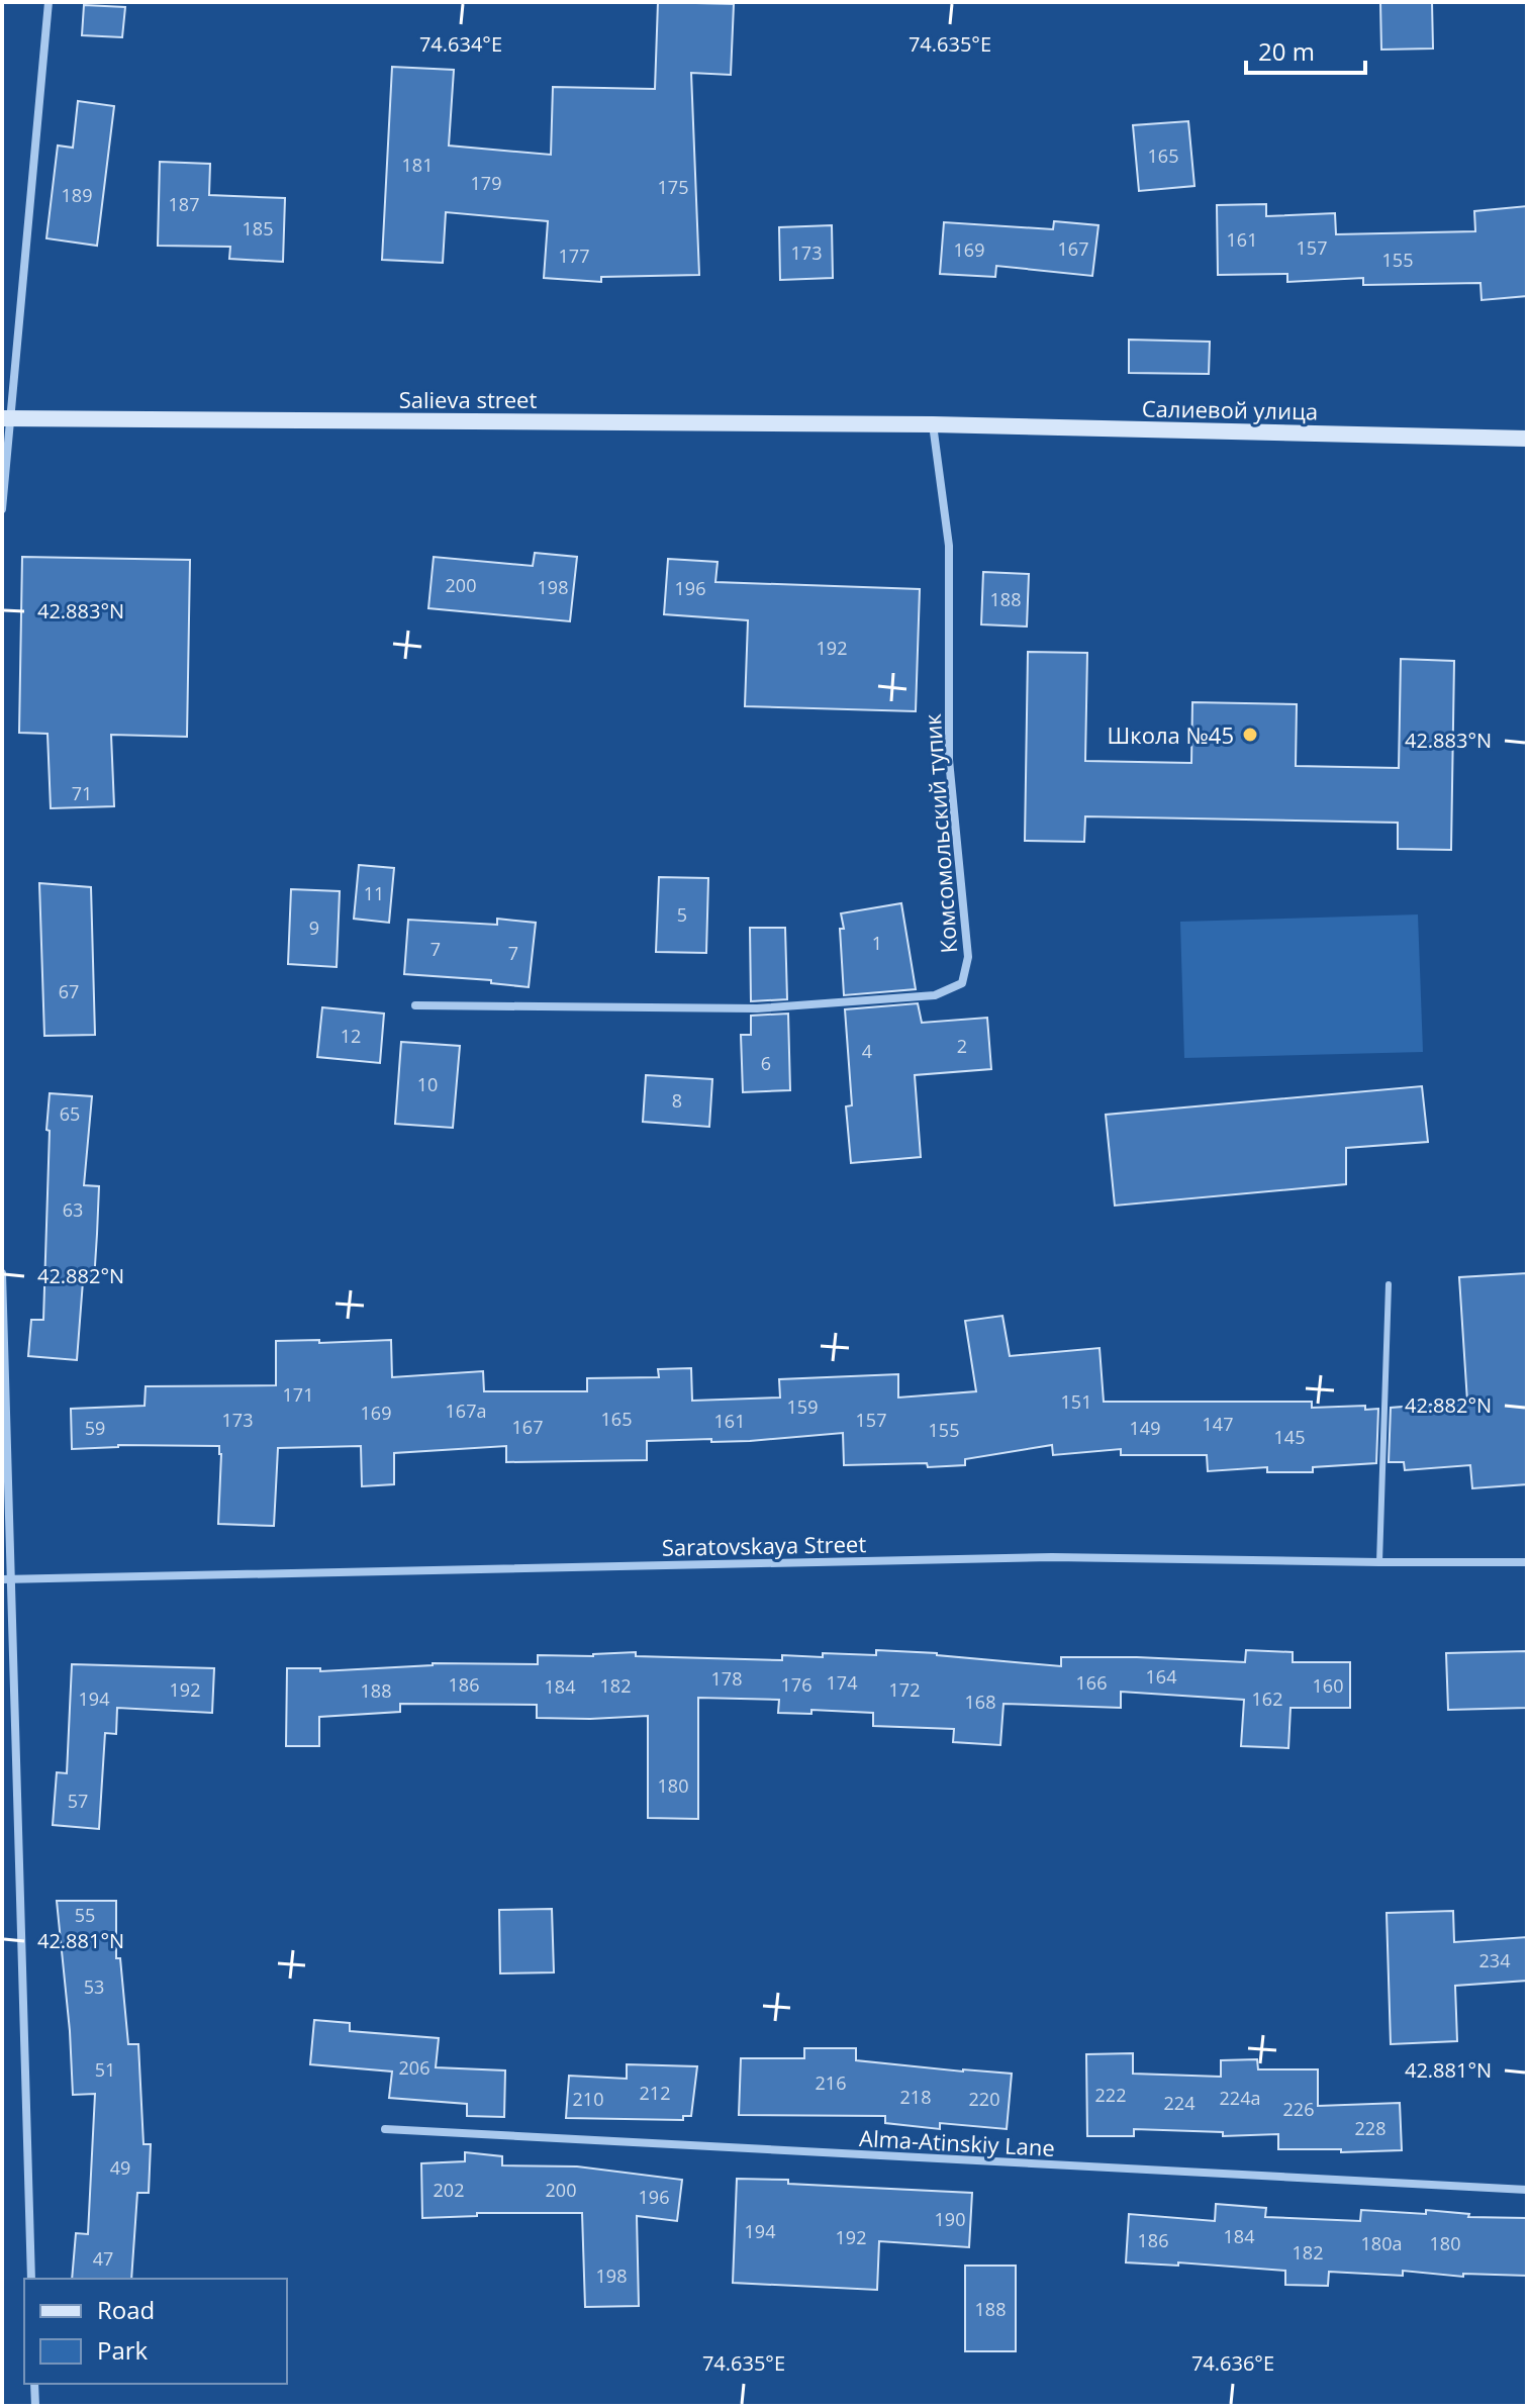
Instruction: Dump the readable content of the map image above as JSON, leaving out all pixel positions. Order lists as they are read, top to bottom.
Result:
{
  "streets": {
    "main road": ["Salieva street", "Салиевой улица"],
    "street": ["Комсомольский тупик", "Saratovskaya Street", "Alma-Atinskiy Lane"]
  },
  "crossings": [
    ["Salieva street", "Салиевой улица"],
    ["Salieva street", "Комсомольский тупик"],
    ["Салиевой улица", "Комсомольский тупик"]
  ],
  "places": ["Школа №45"],
  "house_numbers": [
    "165",
    "181",
    "179",
    "175",
    "189",
    "187",
    "185",
    "161",
    "157",
    "167",
    "169",
    "173",
    "177",
    "155",
    "200",
    "198",
    "196",
    "188",
    "192",
    "71",
    "11",
    "5",
    "9",
    "1",
    "7",
    "7",
    "67",
    "12",
    "2",
    "4",
    "6",
    "10",
    "8",
    "65",
    "63",
    "171",
    "151",
    "159",
    "167a",
    "169",
    "165",
    "173",
    "157",
    "161",
    "147",
    "167",
    "59",
    "149",
    "155",
    "145",
    "164",
    "178",
    "174",
    "166",
    "186",
    "176",
    "182",
    "160",
    "184",
    "192",
    "172",
    "188",
    "194",
    "162",
    "168",
    "180",
    "57",
    "55",
    "234",
    "53",
    "206",
    "51",
    "216",
    "212",
    "222",
    "218",
    "224a",
    "210",
    "220",
    "224",
    "226",
    "228",
    "49",
    "202",
    "200",
    "196",
    "190",
    "194",
    "184",
    "192",
    "186",
    "180a",
    "180",
    "182",
    "47",
    "198",
    "188"
  ],
  "legend": ["Road", "Park"],
  "scale_bar": "20 m",
  "coordinates": [
    "74.634°E",
    "74.635°E",
    "42.883°N",
    "42.882°N",
    "42.881°N",
    "74.636°E"
  ]
}
